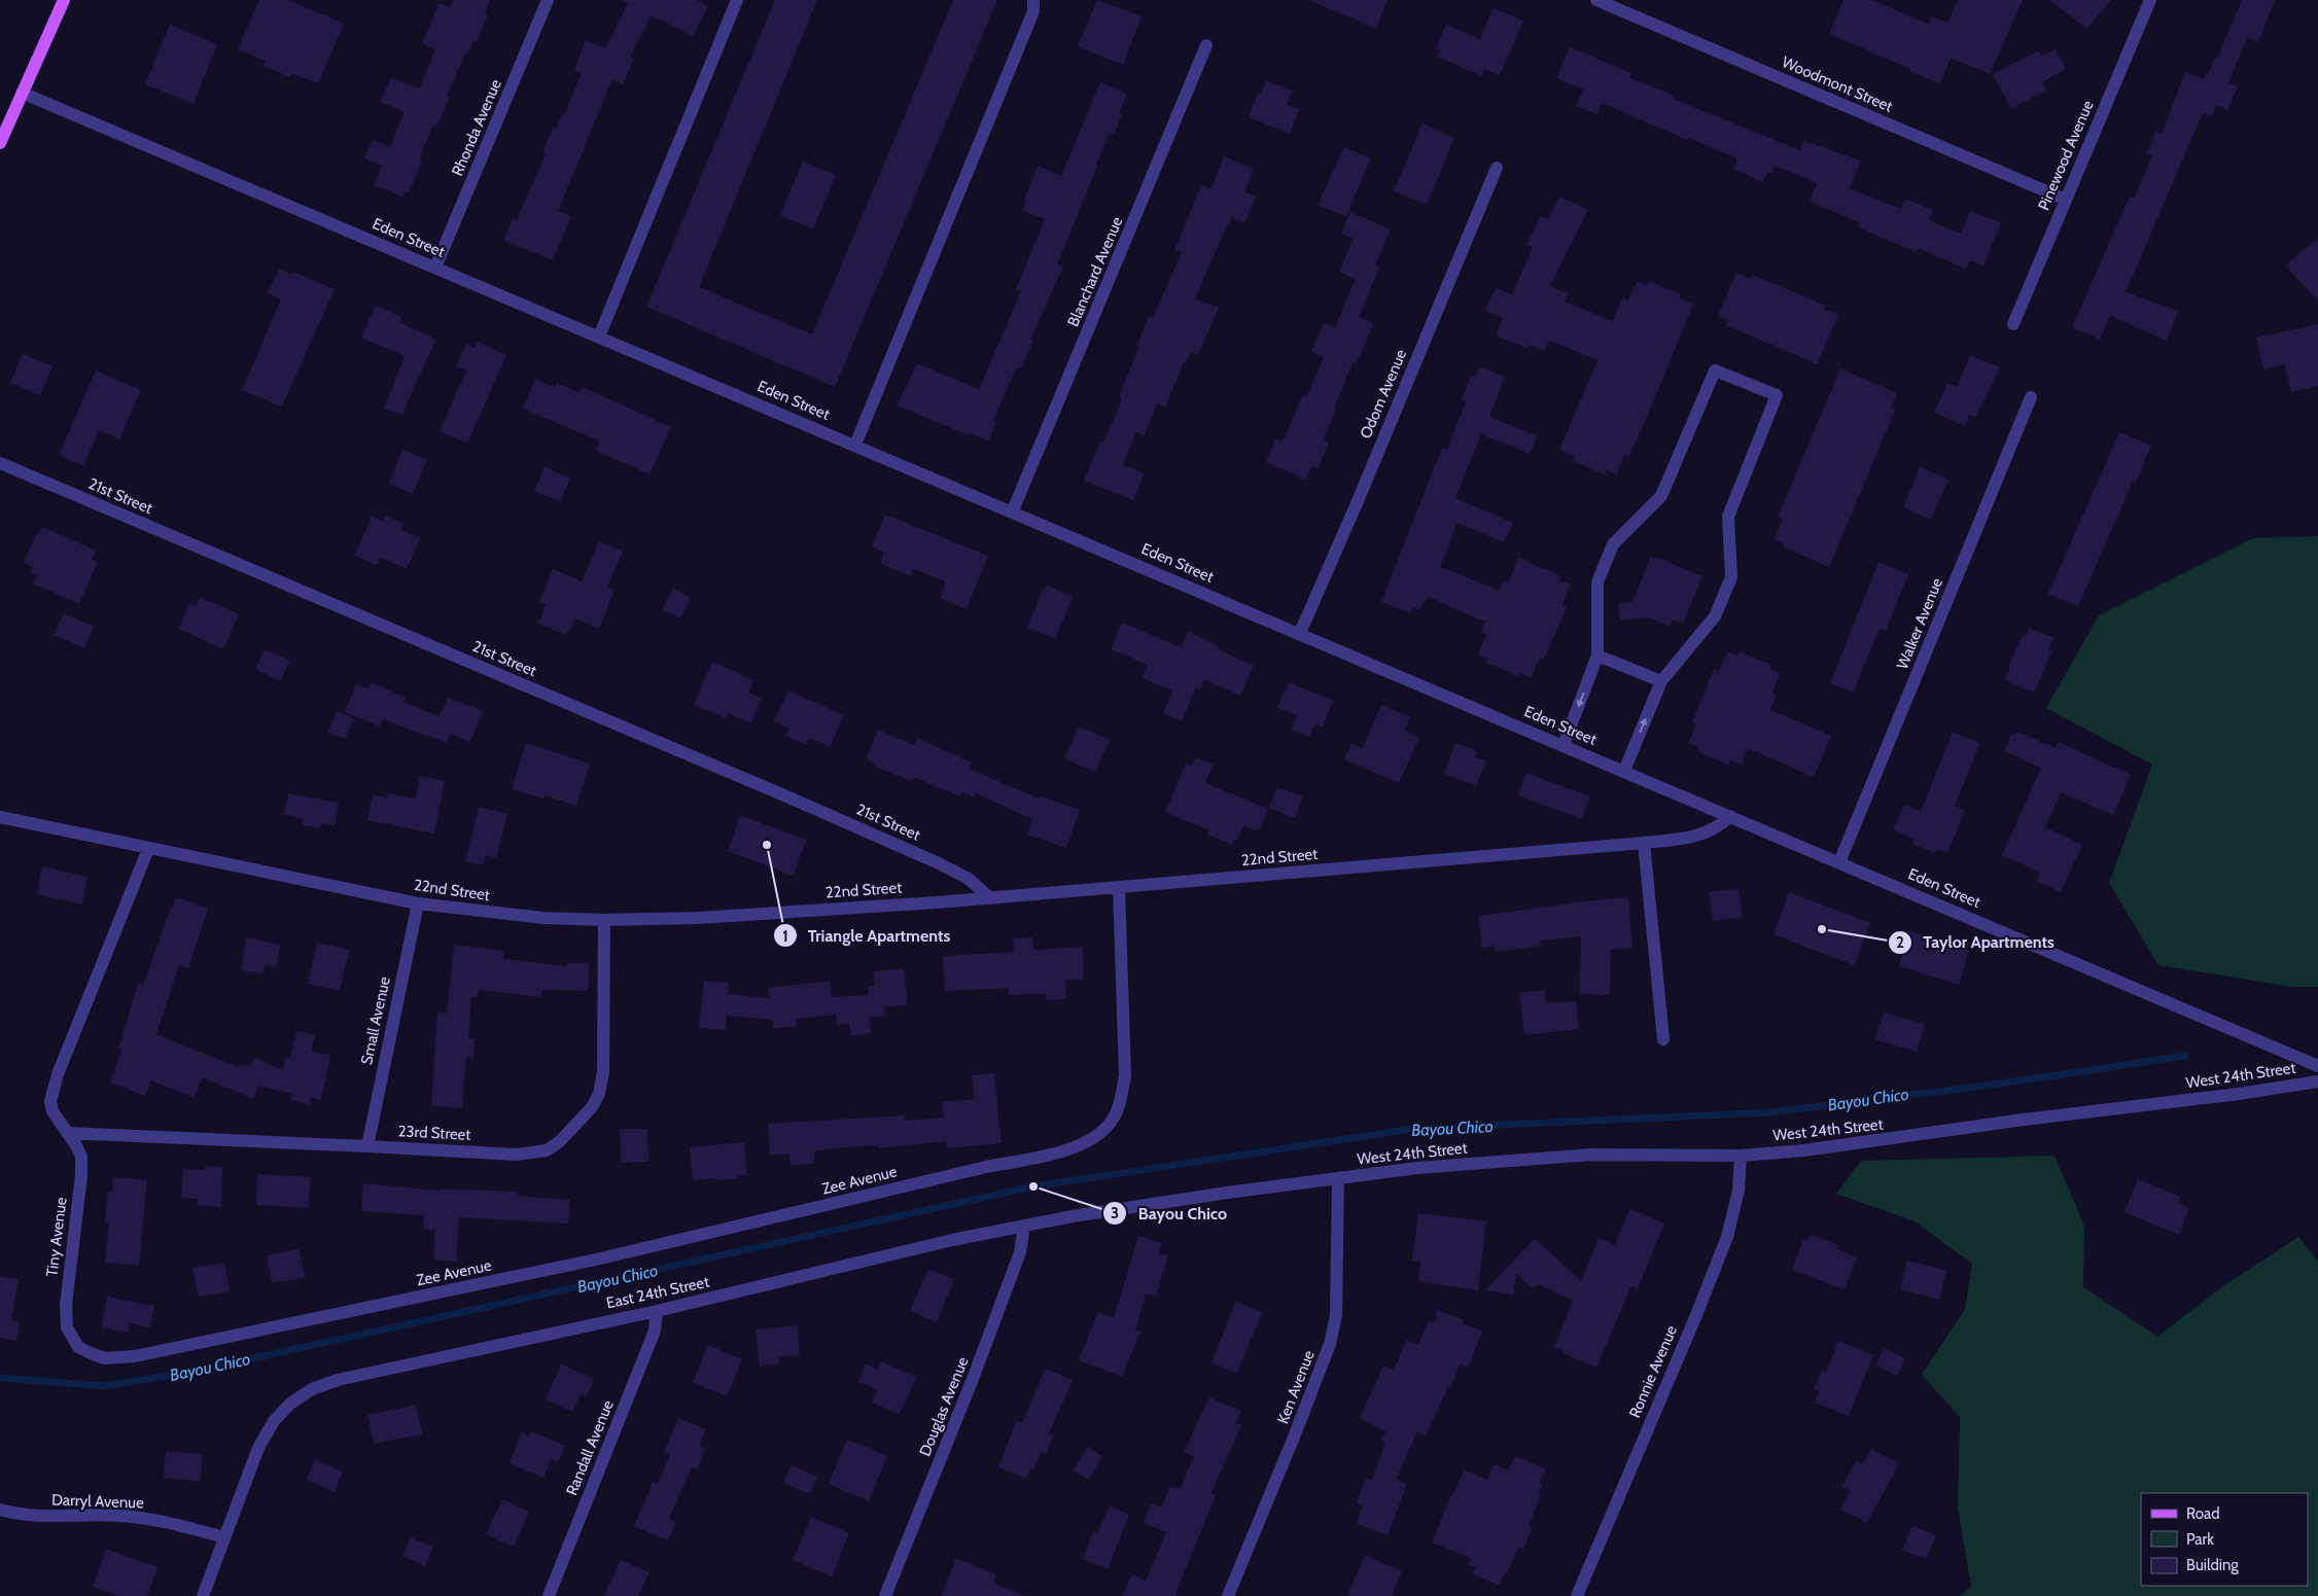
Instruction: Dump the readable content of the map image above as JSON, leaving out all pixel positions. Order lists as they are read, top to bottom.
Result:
{
  "streets": {
    "street": [
      "Woodmont Street",
      "Rhonda Avenue",
      "Pinewood Avenue",
      "Eden Street",
      "Blanchard Avenue",
      "Odom Avenue",
      "21st Street",
      "Walker Avenue",
      "22nd Street",
      "Small Avenue",
      "West 24th Street",
      "23rd Street",
      "Zee Avenue",
      "Tiny Avenue",
      "East 24th Street",
      "Ronnie Avenue",
      "Ken Avenue",
      "Douglas Avenue",
      "Randall Avenue",
      "Darryl Avenue"
    ]
  },
  "crossings": [
    ["Woodmont Street", "Pinewood Avenue"],
    ["Rhonda Avenue", "Eden Street"],
    ["Eden Street", "Blanchard Avenue"],
    ["Eden Street", "Odom Avenue"],
    ["Eden Street", "Walker Avenue"],
    ["Eden Street", "22nd Street"],
    ["21st Street", "22nd Street"],
    ["22nd Street", "Small Avenue"],
    ["22nd Street", "23rd Street"],
    ["22nd Street", "Zee Avenue"],
    ["22nd Street", "Tiny Avenue"],
    ["Small Avenue", "23rd Street"],
    ["West 24th Street", "East 24th Street"],
    ["West 24th Street", "Ronnie Avenue"],
    ["West 24th Street", "Ken Avenue"],
    ["23rd Street", "Tiny Avenue"],
    ["Zee Avenue", "Tiny Avenue"],
    ["East 24th Street", "Douglas Avenue"],
    ["East 24th Street", "Randall Avenue"],
    ["East 24th Street", "Darryl Avenue"]
  ],
  "water": ["Bayou Chico"],
  "places": ["Triangle Apartments", "Taylor Apartments", "Bayou Chico"],
  "legend": ["Road", "Park", "Building"]
}
